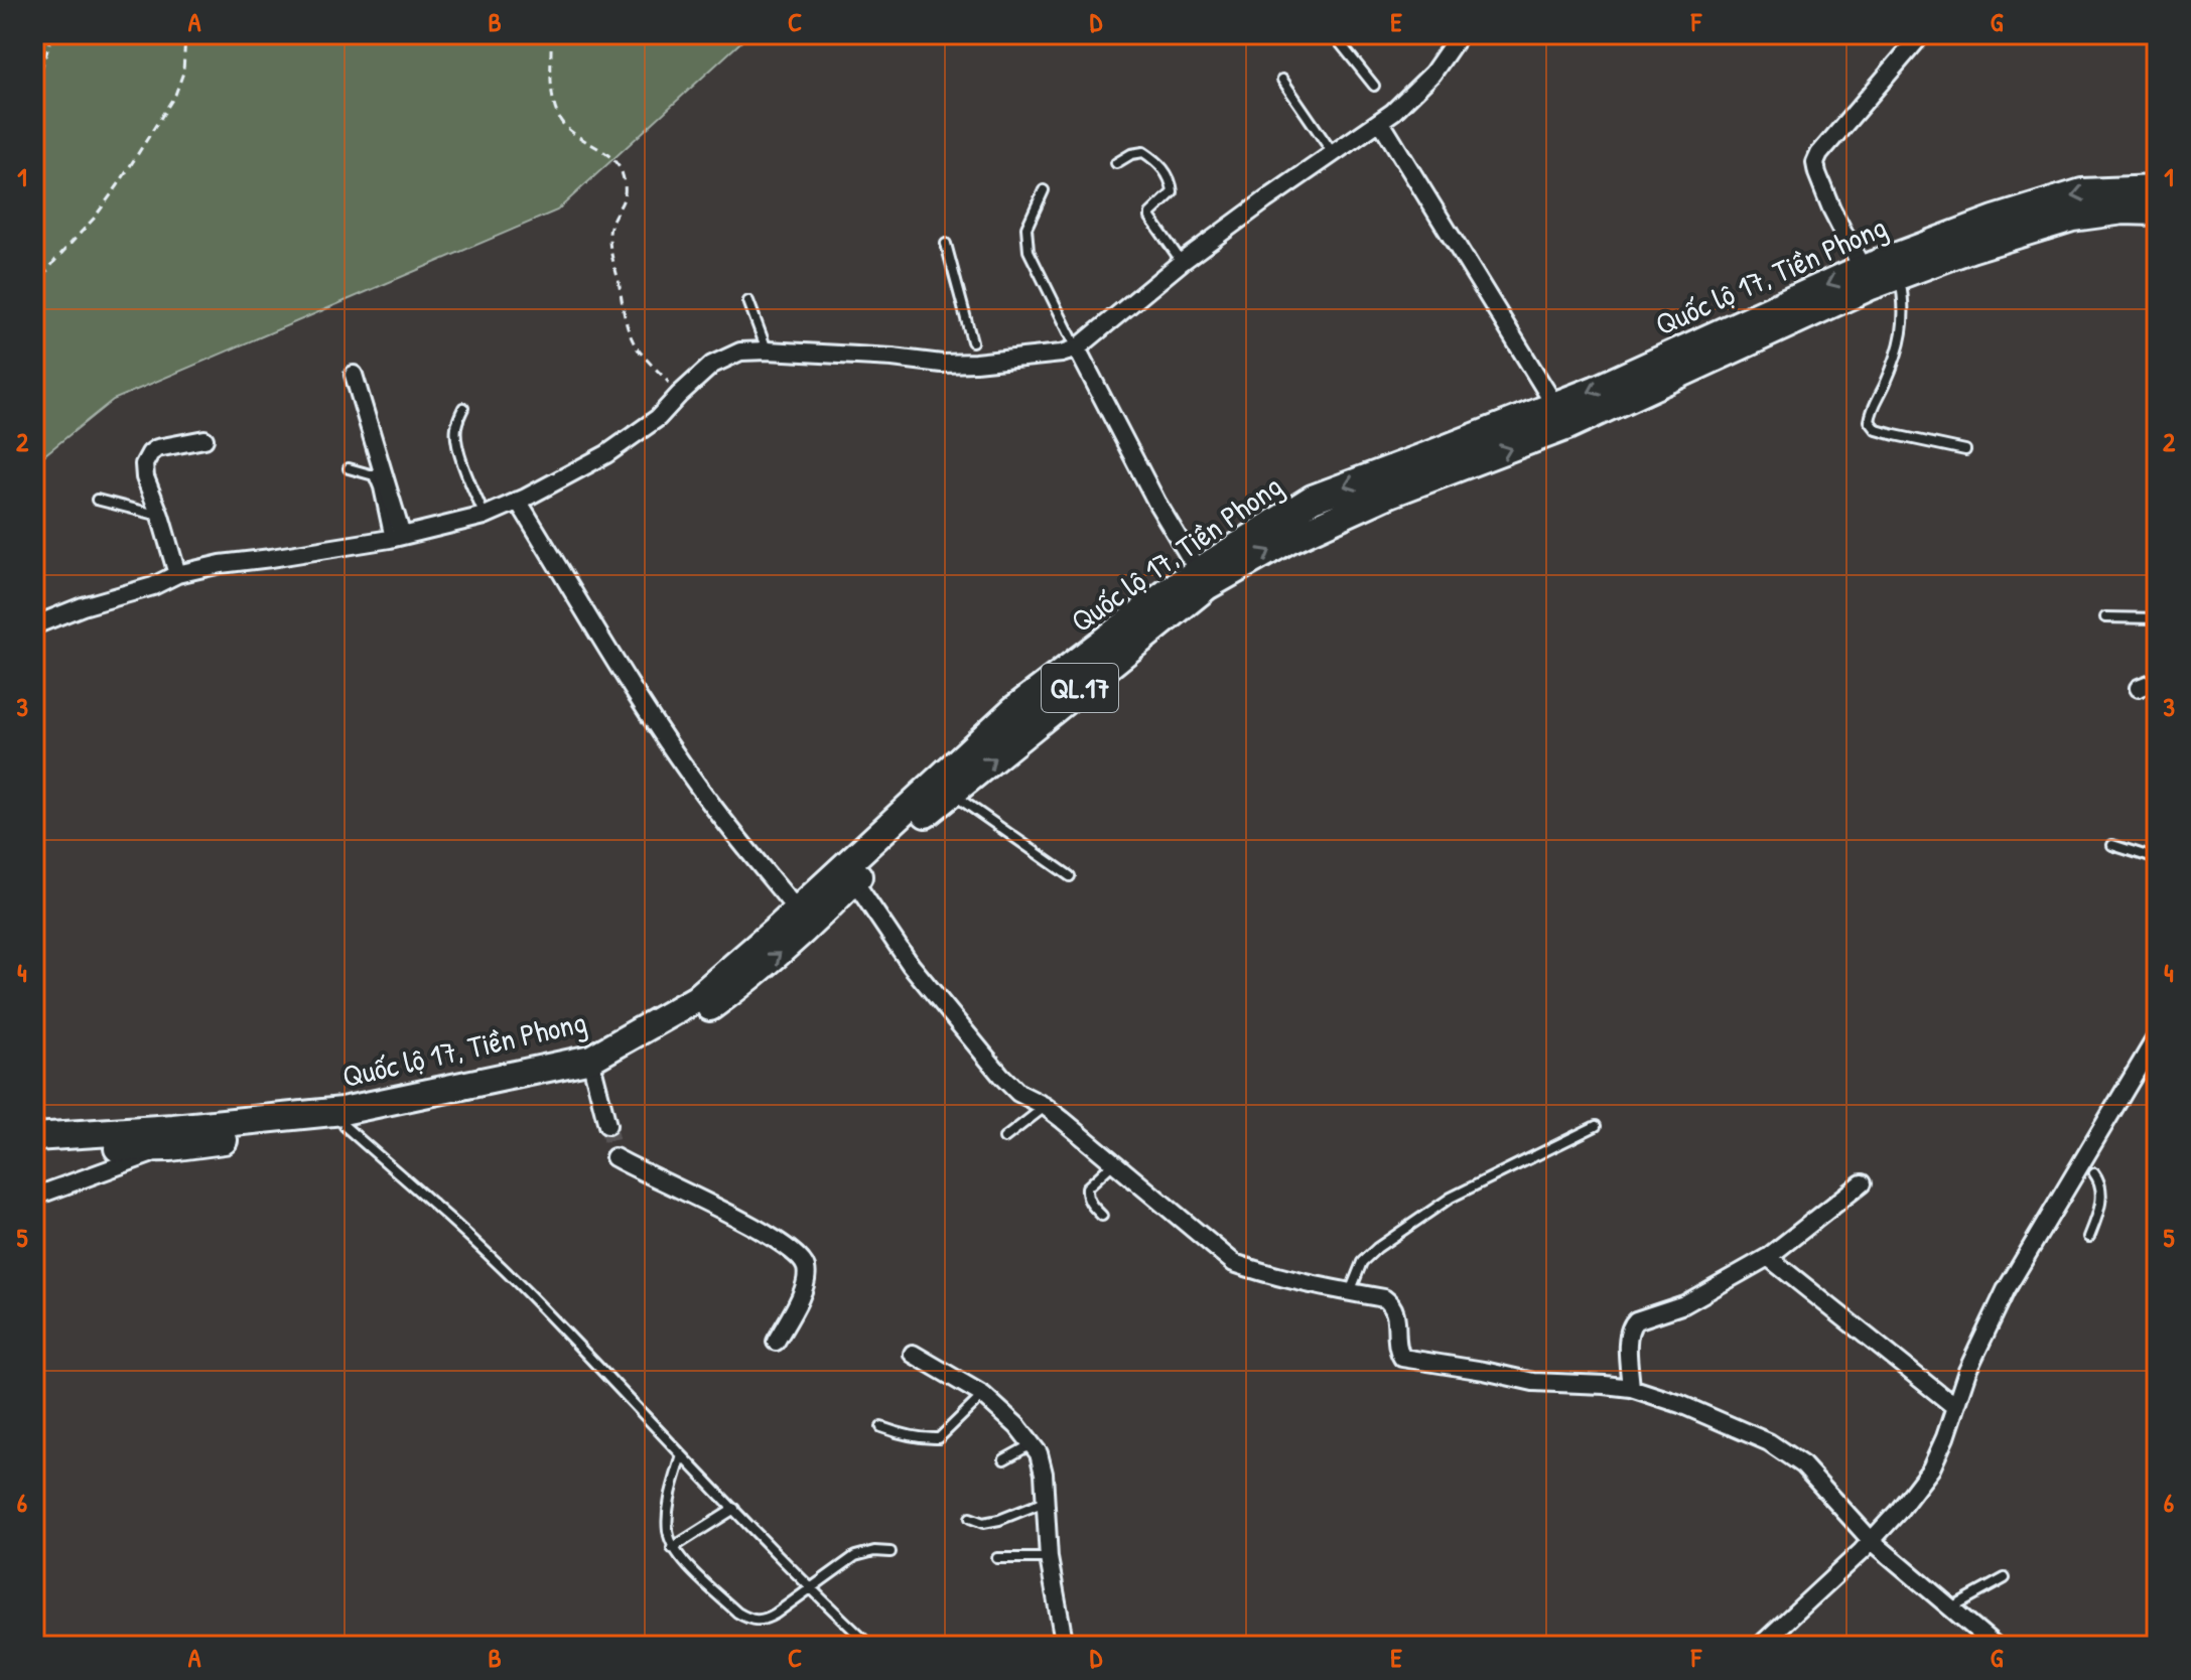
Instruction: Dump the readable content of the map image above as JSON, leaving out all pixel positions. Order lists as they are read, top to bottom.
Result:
{
  "streets": {
    "highway": ["Quốc lộ 17, Tiền Phong", "QL.17"]
  },
  "grid": {
    "columns": [
      "A",
      "B",
      "C",
      "D",
      "E",
      "F",
      "G"
    ],
    "rows": [
      "1",
      "2",
      "3",
      "4",
      "5",
      "6"
    ]
  }
}
